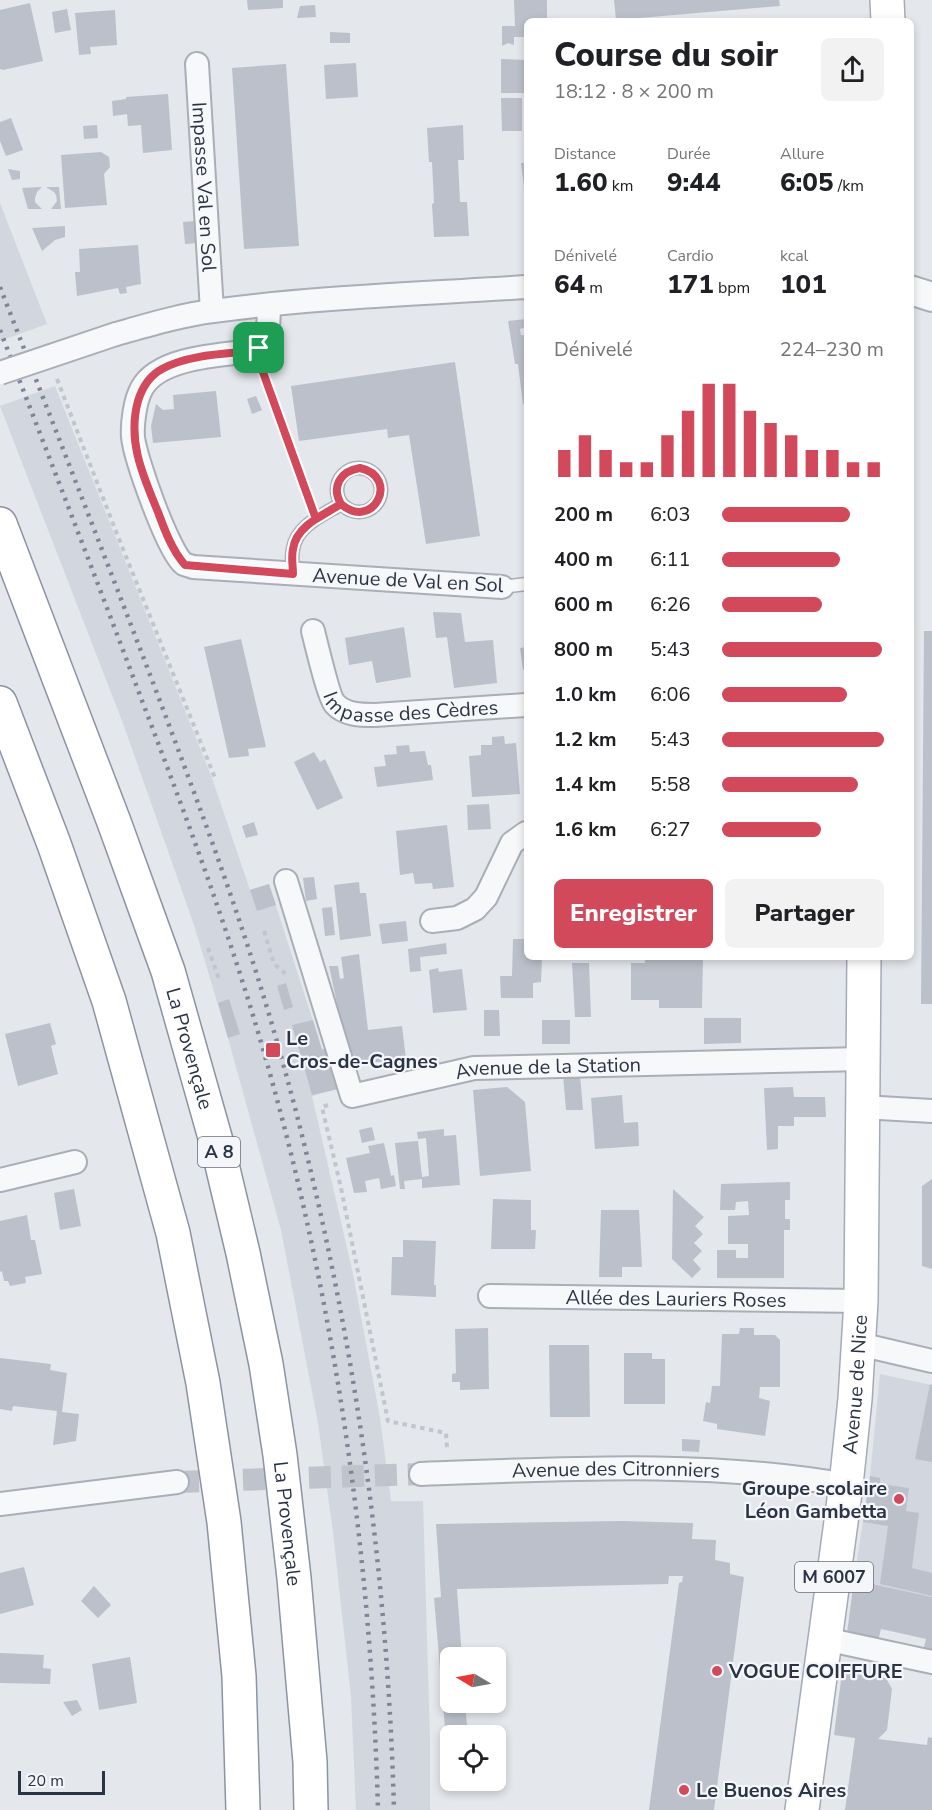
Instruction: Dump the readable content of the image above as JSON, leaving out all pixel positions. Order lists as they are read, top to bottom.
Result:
{
  "streets": {
    "main road": [
      "La Provençale",
      "A 8",
      "Avenue de Nice",
      "M 6007"
    ],
    "street": [
      "Impasse Val en Sol",
      "Avenue de Val en Sol",
      "Impasse des Cèdres",
      "Avenue de la Station",
      "Allée des Lauriers Roses",
      "Avenue des Citronniers"
    ]
  },
  "crossings": [
    ["Avenue de la Station", "Avenue de Nice"],
    ["Allée des Lauriers Roses", "Avenue de Nice"],
    ["Avenue de Nice", "Avenue des Citronniers"]
  ],
  "places": {
    "transit": ["Le Cros-de-Cagnes"],
    "other": ["Groupe scolaire Léon Gambetta", "VOGUE COIFFURE", "Le Buenos Aires"]
  },
  "scale_bar": "20 m",
  "north": "left",
  "page": {
    "heading": ["Course du soir", "18:12 · 8 × 200 m"],
    "stats": [
      ["Distance", "1.60 km"],
      ["Durée", "9:44"],
      ["Allure", "6:05 /km"],
      ["Dénivelé", "64 m"],
      ["Cardio", "171 bpm"],
      ["kcal", "101"]
    ],
    "chart": ["Dénivelé", "224–230 m"],
    "list": [
      {
        "name": "200 m",
        "note": "6:03"
      },
      {
        "name": "400 m",
        "note": "6:11"
      },
      {
        "name": "600 m",
        "note": "6:26"
      },
      {
        "name": "800 m",
        "note": "5:43"
      },
      {
        "name": "1.0 km",
        "note": "6:06"
      },
      {
        "name": "1.2 km",
        "note": "5:43"
      },
      {
        "name": "1.4 km",
        "note": "5:58"
      },
      {
        "name": "1.6 km",
        "note": "6:27"
      }
    ],
    "buttons": ["Enregistrer", "Partager"],
    "scale": "20 m"
  }
}
